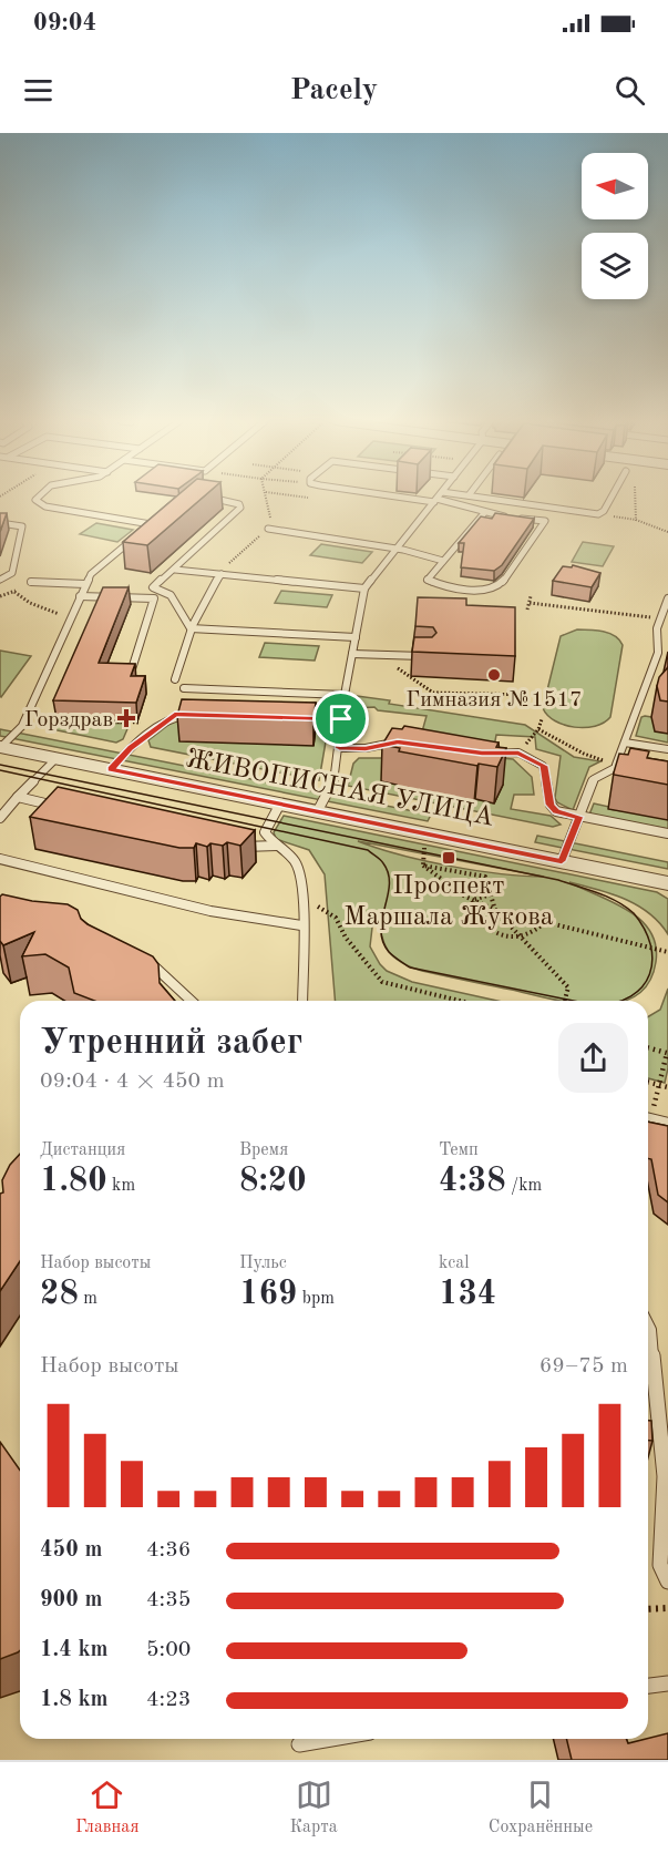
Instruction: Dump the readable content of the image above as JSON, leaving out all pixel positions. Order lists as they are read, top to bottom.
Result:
{
  "streets": {
    "street": ["ЖИВОПИСНАЯ УЛИЦА"]
  },
  "places": {
    "other": ["Гимназия №1517"],
    "health": ["Горздрав"],
    "transit": ["Проспект Маршала Жукова"]
  },
  "north": "left",
  "page": {
    "status": "09:04",
    "header": "Pacely",
    "heading": ["Утренний забег", "09:04 · 4 × 450 m"],
    "stats": [
      ["Дистанция", "1.80 km"],
      ["Время", "8:20"],
      ["Темп", "4:38 /km"],
      ["Набор высоты", "28 m"],
      ["Пульс", "169 bpm"],
      ["kcal", "134"]
    ],
    "chart": ["Набор высоты", "69–75 m"],
    "list": [
      {
        "name": "450 m",
        "note": "4:36"
      },
      {
        "name": "900 m",
        "note": "4:35"
      },
      {
        "name": "1.4 km",
        "note": "5:00"
      },
      {
        "name": "1.8 km",
        "note": "4:23"
      }
    ],
    "tabs": ["Главная", "Карта", "Сохранённые"]
  }
}
